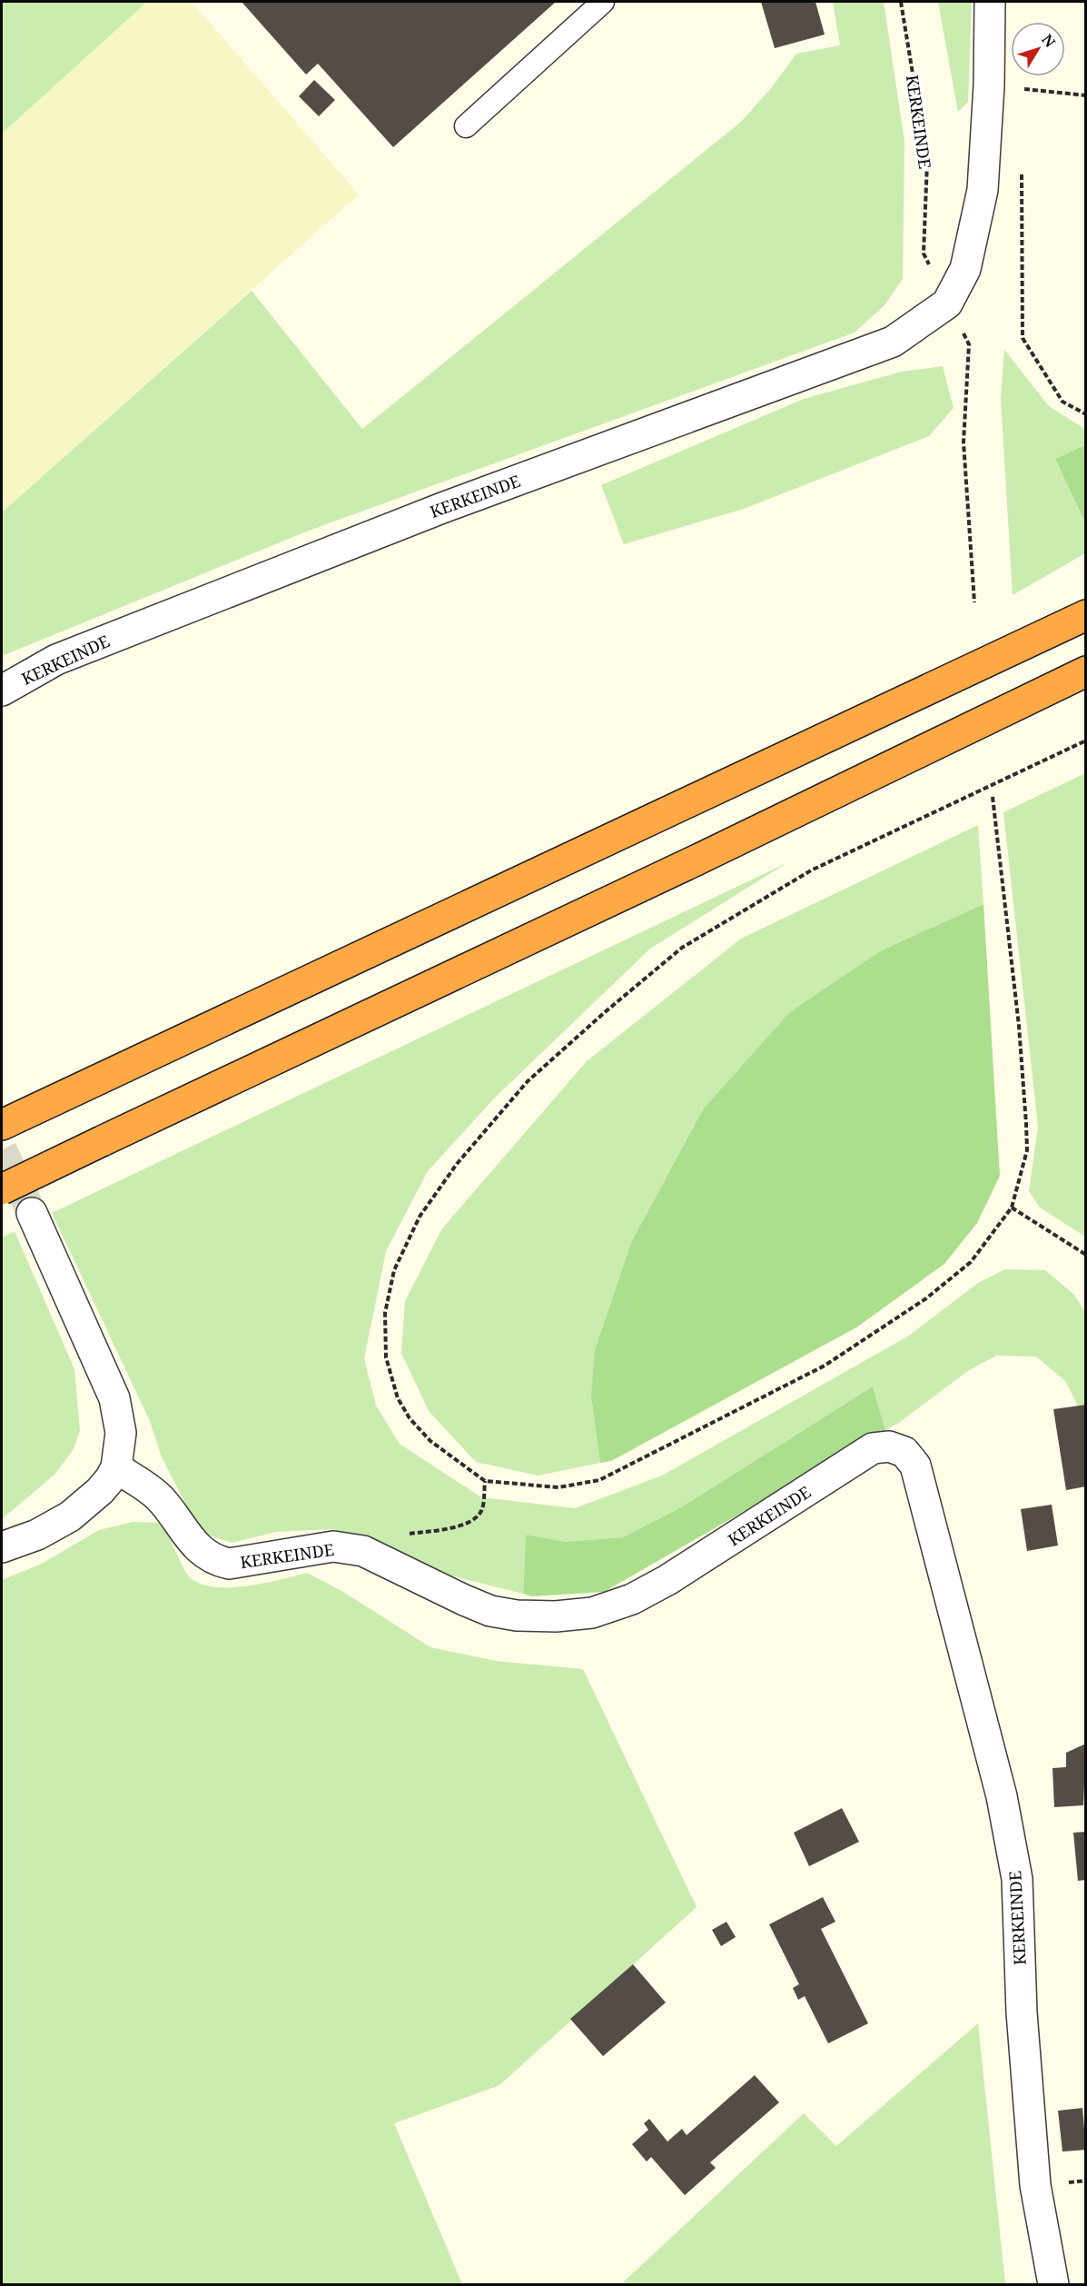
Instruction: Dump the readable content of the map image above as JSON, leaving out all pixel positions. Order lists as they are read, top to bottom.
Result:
{
  "streets": {
    "street": ["KERKEINDE"]
  },
  "north": "top right"
}
